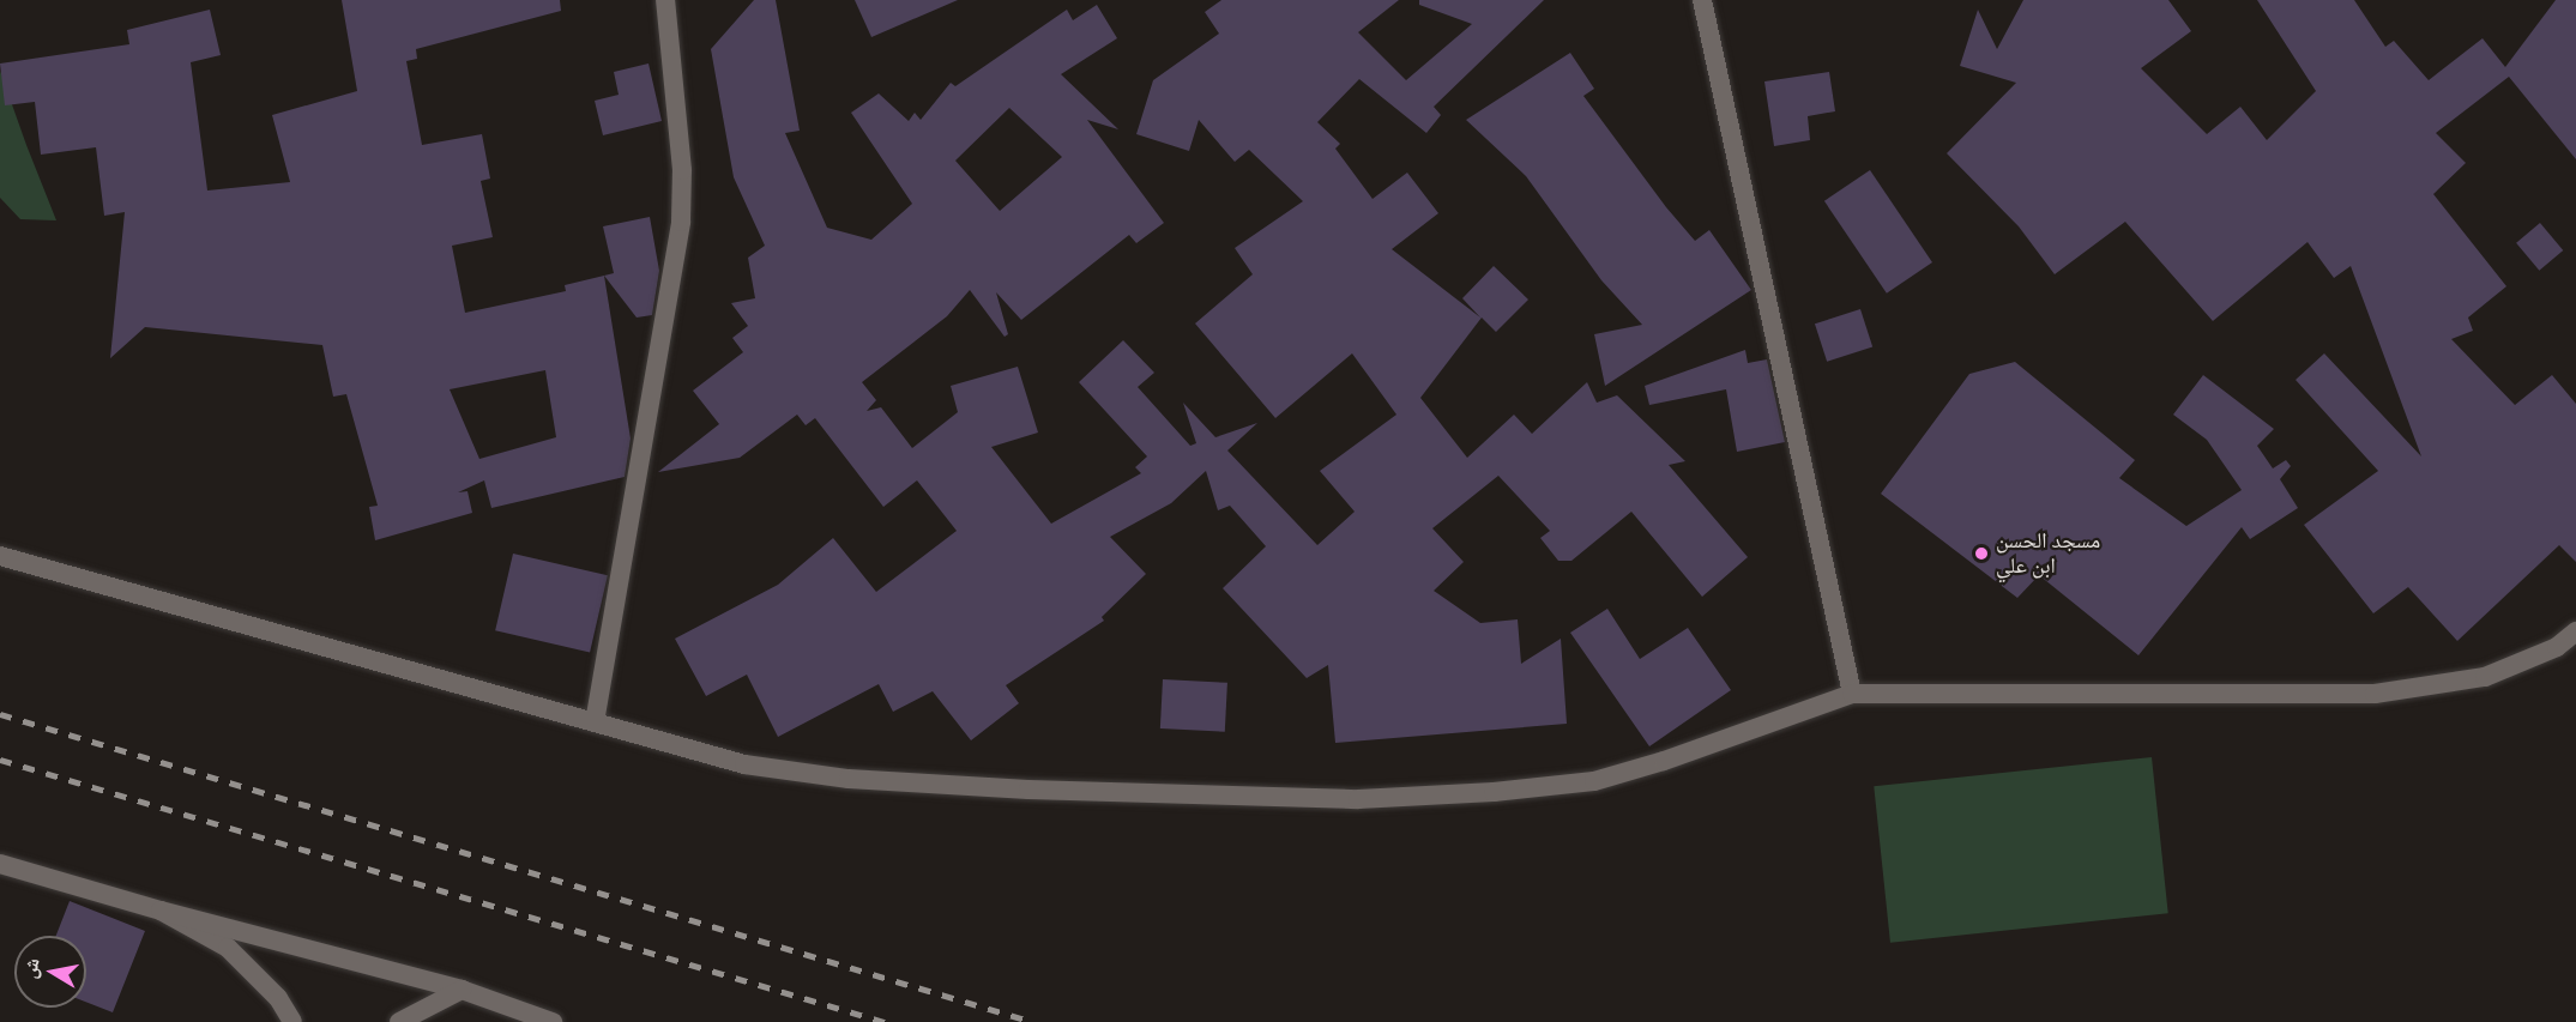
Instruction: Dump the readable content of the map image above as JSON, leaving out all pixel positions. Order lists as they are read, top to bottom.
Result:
{
  "places": ["مسجد الحسن ابن علي"],
  "north": "left"
}
